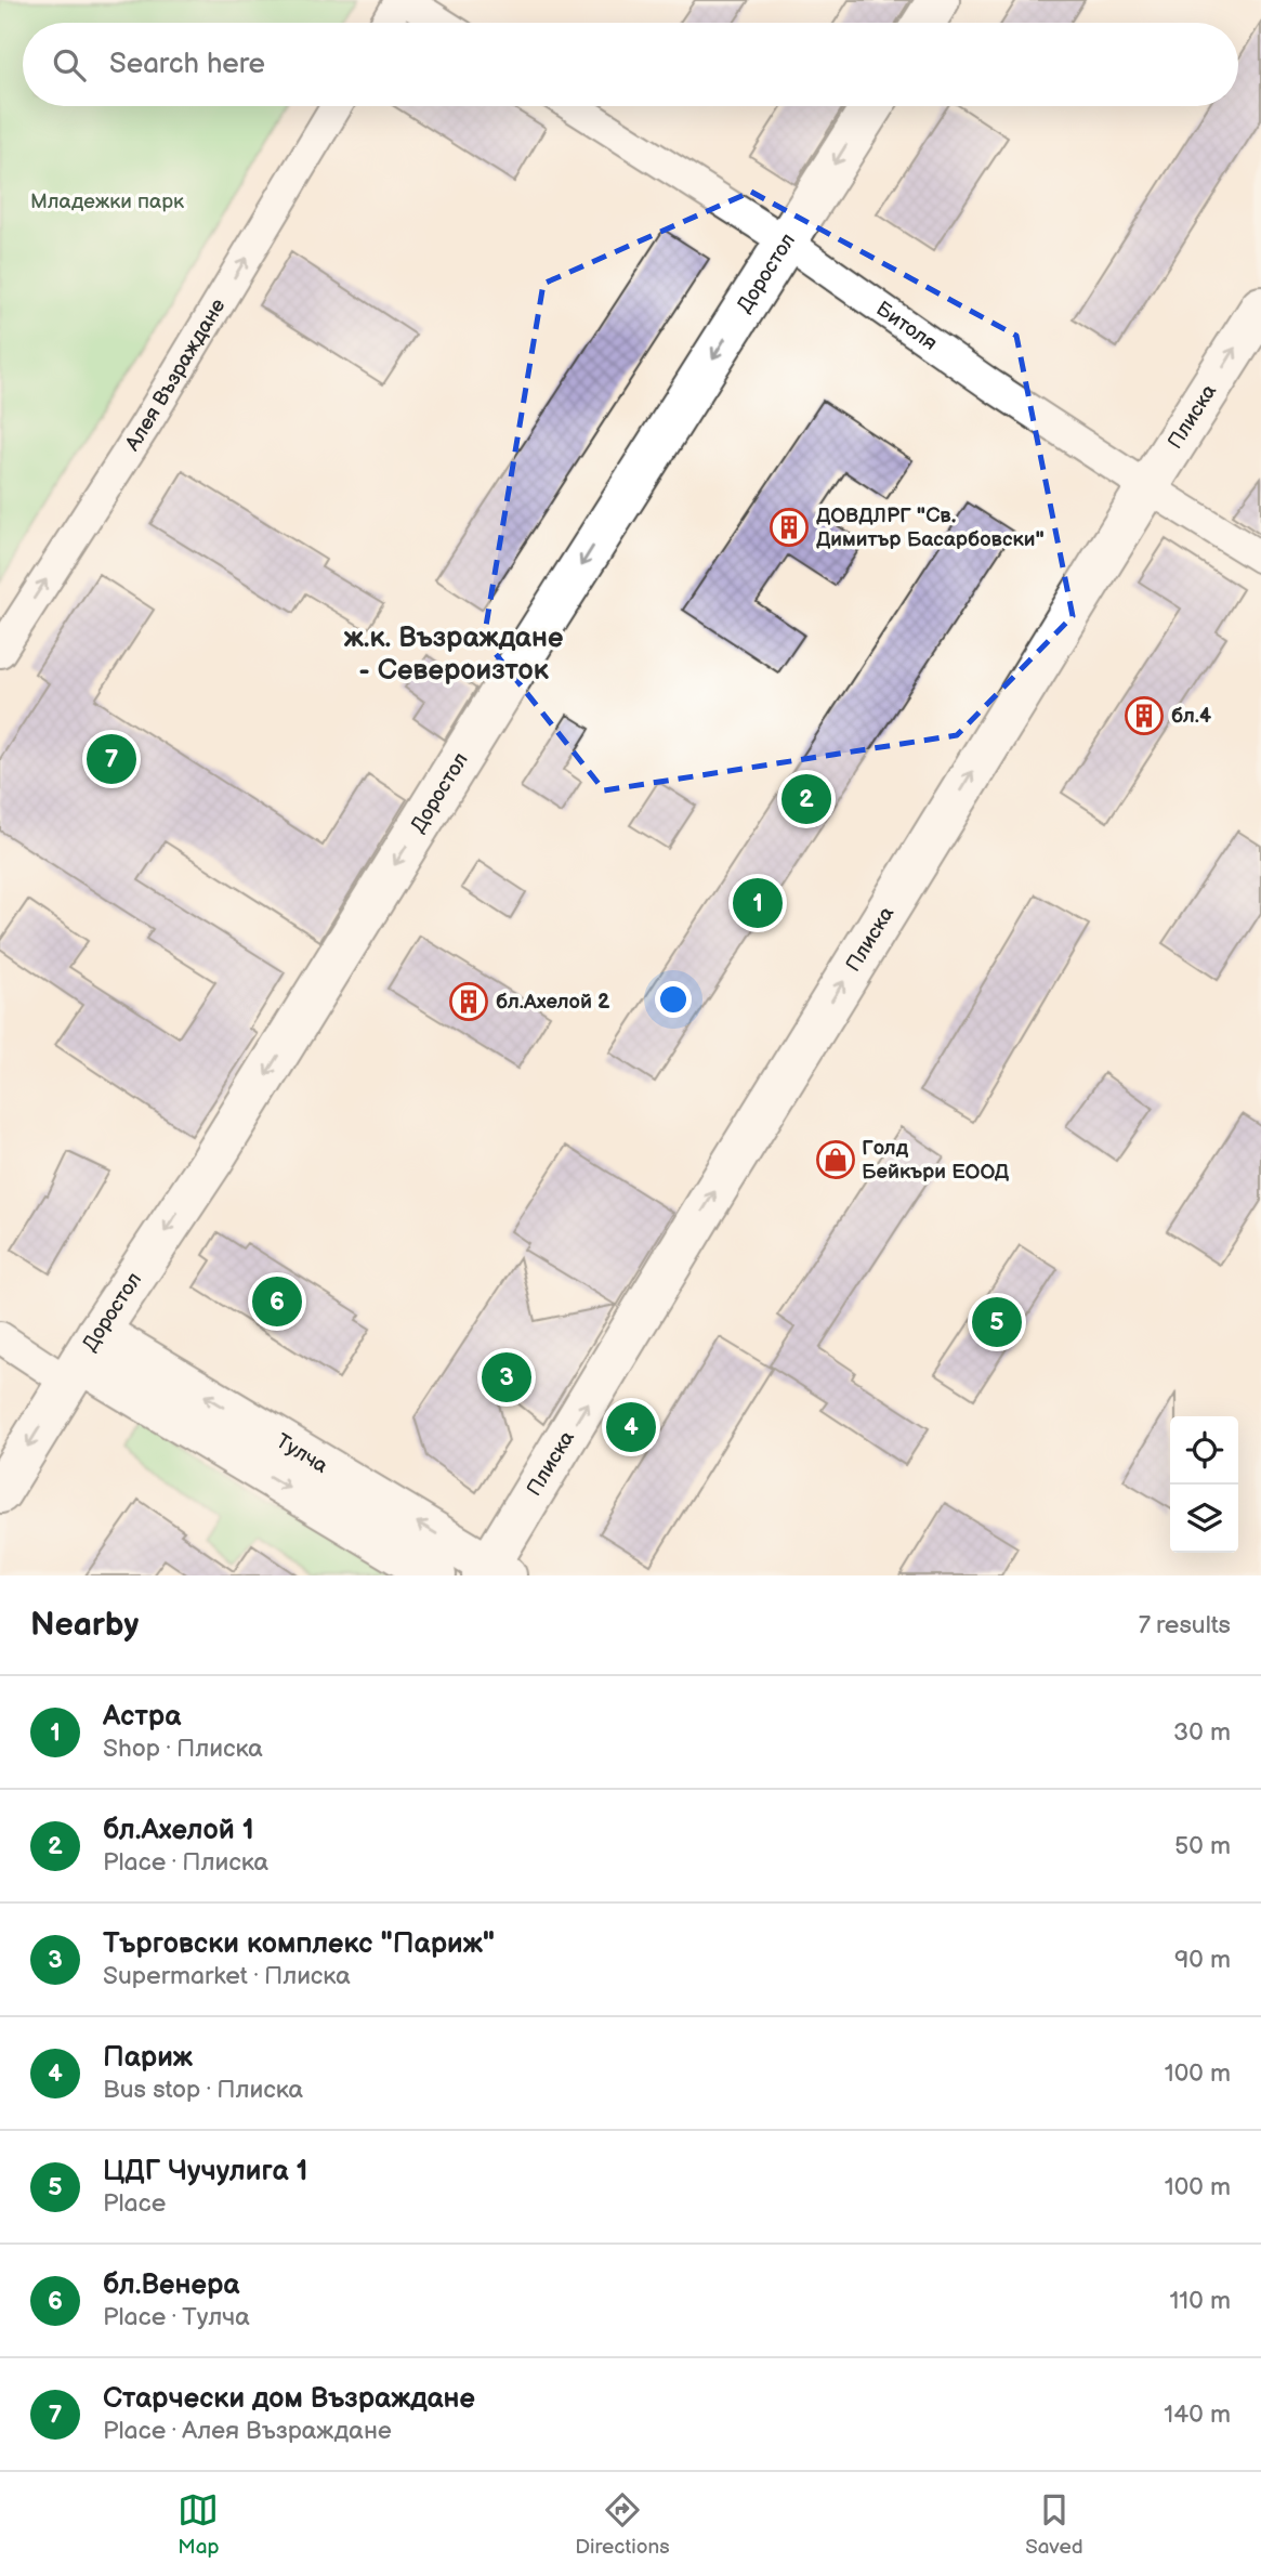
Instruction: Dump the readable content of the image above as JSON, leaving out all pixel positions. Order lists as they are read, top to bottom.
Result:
{
  "streets": {
    "main road": ["Доростол", "Плиска", "Тулча"],
    "street": ["Битоля", "Алея Възраждане"]
  },
  "crossings": [
    ["Доростол", "Битоля"],
    ["Доростол", "Тулча"],
    ["Битоля", "Плиска"],
    ["Плиска", "Тулча"]
  ],
  "one_way": ["Доростол", "Алея Възраждане", "Плиска"],
  "districts": ["ж.к. Възраждане - Североизток"],
  "parks": ["Младежки парк"],
  "places": {
    "building": ["ДОВДЛРГ \"Св. Димитър Басарбовски\"", "бл.4", "бл.Ахелой 2"],
    "shop": ["Голд Бейкъри ЕООД"]
  },
  "page": {
    "search": "Search here",
    "pins": [
      "7",
      "2",
      "1",
      "6",
      "5",
      "3",
      "4"
    ],
    "heading": ["Nearby", "7 results"],
    "list": [
      {
        "mark": "1",
        "name": "Астра",
        "note": "Shop · Плиска",
        "value": "30 m"
      },
      {
        "mark": "2",
        "name": "бл.Ахелой 1",
        "note": "Place · Плиска",
        "value": "50 m"
      },
      {
        "mark": "3",
        "name": "Търговски комплекс \"Париж\"",
        "note": "Supermarket · Плиска",
        "value": "90 m"
      },
      {
        "mark": "4",
        "name": "Париж",
        "note": "Bus stop · Плиска",
        "value": "100 m"
      },
      {
        "mark": "5",
        "name": "ЦДГ Чучулига 1",
        "note": "Place",
        "value": "100 m"
      },
      {
        "mark": "6",
        "name": "бл.Венера",
        "note": "Place · Тулча",
        "value": "110 m"
      },
      {
        "mark": "7",
        "name": "Старчески дом Възраждане",
        "note": "Place · Алея Възраждане",
        "value": "140 m"
      }
    ],
    "nav": ["Map", "Directions", "Saved"]
  }
}
